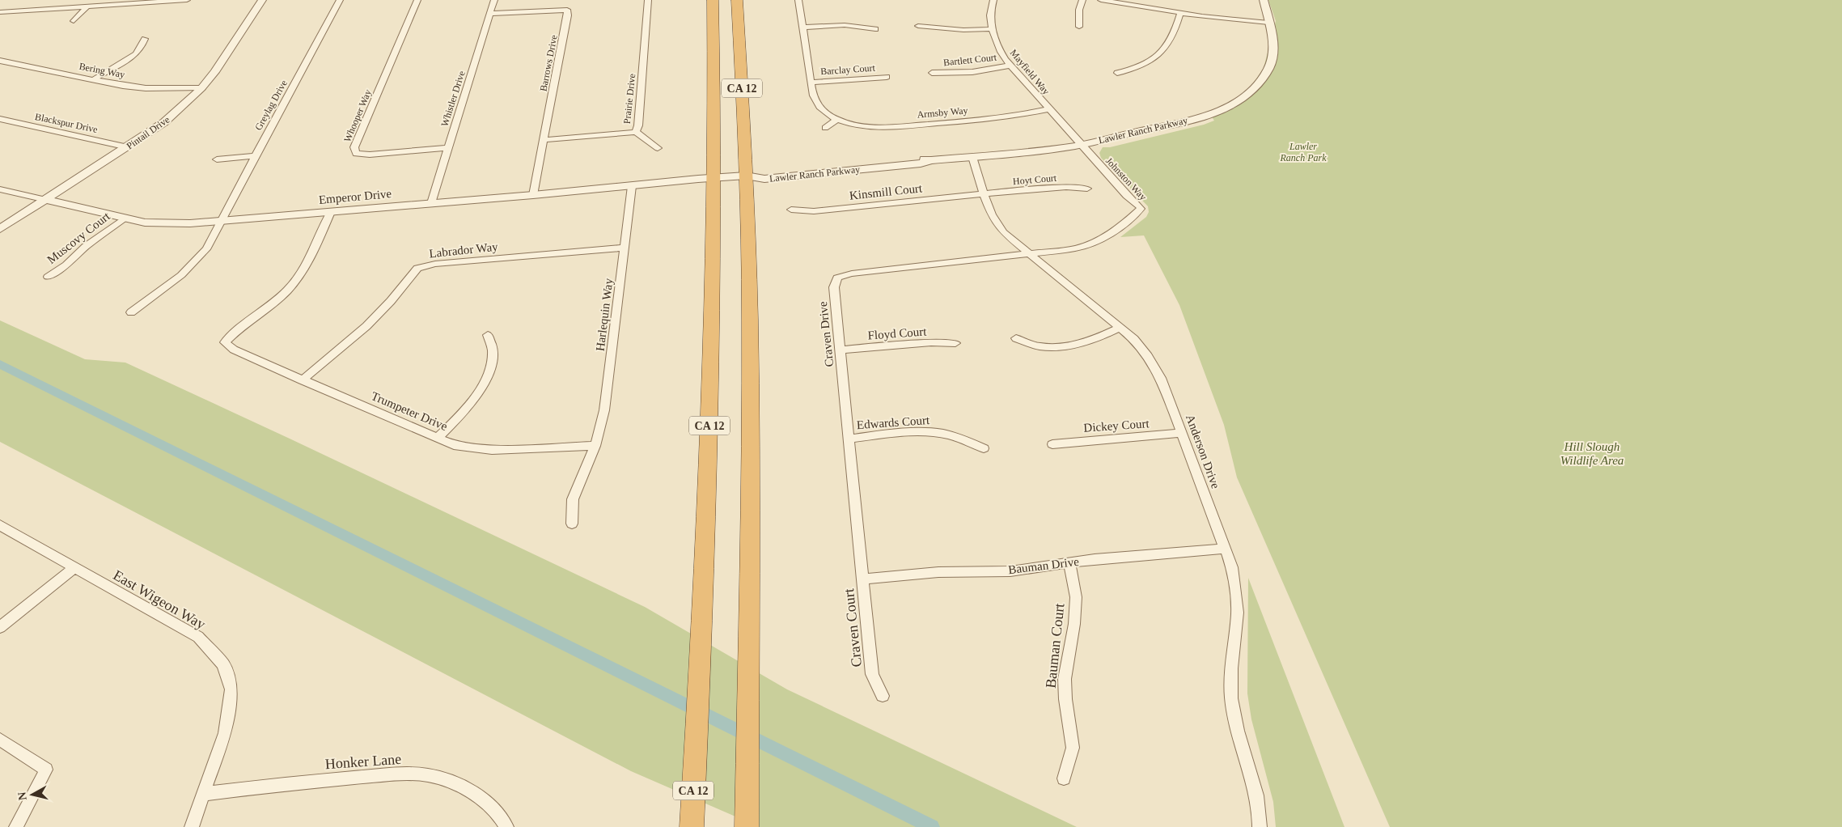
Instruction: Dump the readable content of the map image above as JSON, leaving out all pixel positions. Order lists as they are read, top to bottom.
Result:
{
  "streets": {
    "highway": ["CA 12"],
    "street": [
      "Bartlett Court",
      "Barrows Drive",
      "Barclay Court",
      "Bering Way",
      "Mayfield Way",
      "Whistler Drive",
      "Prairie Drive",
      "Greylag Drive",
      "Armsby Way",
      "Whooper Way",
      "Blackspur Drive",
      "Lawler Ranch Parkway",
      "Pintail Drive",
      "Johnston Way",
      "Hoyt Court",
      "Kinsmill Court",
      "Emperor Drive",
      "Muscovy Court",
      "Labrador Way",
      "Harlequin Way",
      "Floyd Court",
      "Craven Drive",
      "Trumpeter Drive",
      "Edwards Court",
      "Dickey Court",
      "Anderson Drive",
      "Bauman Drive",
      "East Wigeon Way",
      "Craven Court",
      "Bauman Court",
      "Honker Lane"
    ]
  },
  "crossings": [
    ["Bartlett Court", "Mayfield Way"],
    ["Barrows Drive", "Whistler Drive"],
    ["Barrows Drive", "Prairie Drive"],
    ["Barrows Drive", "Emperor Drive"],
    ["Barclay Court", "Armsby Way"],
    ["Bering Way", "Pintail Drive"],
    ["Mayfield Way", "Armsby Way"],
    ["Mayfield Way", "Lawler Ranch Parkway"],
    ["Mayfield Way", "Johnston Way"],
    ["CA 12", "Lawler Ranch Parkway"],
    ["CA 12", "Emperor Drive"],
    ["Whistler Drive", "Whooper Way"],
    ["Whistler Drive", "Emperor Drive"],
    ["Greylag Drive", "Emperor Drive"],
    ["Blackspur Drive", "Pintail Drive"],
    ["Lawler Ranch Parkway", "Johnston Way"],
    ["Lawler Ranch Parkway", "Emperor Drive"],
    ["Lawler Ranch Parkway", "Anderson Drive"],
    ["Pintail Drive", "Emperor Drive"],
    ["Johnston Way", "Craven Drive"],
    ["Johnston Way", "Anderson Drive"],
    ["Hoyt Court", "Kinsmill Court"],
    ["Hoyt Court", "Anderson Drive"],
    ["Kinsmill Court", "Anderson Drive"],
    ["Emperor Drive", "Muscovy Court"],
    ["Emperor Drive", "Harlequin Way"],
    ["Emperor Drive", "Trumpeter Drive"],
    ["Labrador Way", "Harlequin Way"],
    ["Labrador Way", "Trumpeter Drive"],
    ["Harlequin Way", "Trumpeter Drive"],
    ["Floyd Court", "Craven Drive"],
    ["Craven Drive", "Edwards Court"],
    ["Craven Drive", "Anderson Drive"],
    ["Craven Drive", "Bauman Drive"],
    ["Craven Drive", "Craven Court"],
    ["Dickey Court", "Anderson Drive"],
    ["Anderson Drive", "Bauman Drive"],
    ["Bauman Drive", "Craven Court"],
    ["Bauman Drive", "Bauman Court"],
    ["East Wigeon Way", "Honker Lane"]
  ],
  "parks": ["Lawler Ranch Park", "Hill Slough Wildlife Area"],
  "north": "left"
}
